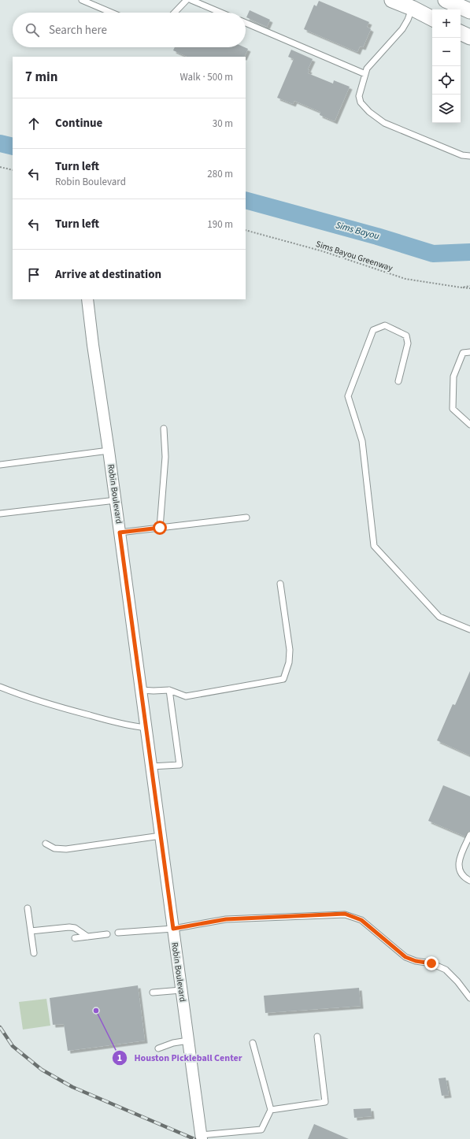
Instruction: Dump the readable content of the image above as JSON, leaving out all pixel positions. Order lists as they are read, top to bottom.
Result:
{
  "streets": {
    "street": ["Robin Boulevard"],
    "path": ["Sims Bayou Greenway"]
  },
  "water": ["Sims Bayou"],
  "places": ["Houston Pickleball Center"],
  "page": {
    "map_buttons": ["+", "−"],
    "search": "Search here",
    "heading": ["7 min", "Walk · 500 m"],
    "list": [
      ["Continue", "30 m"],
      ["Turn left", "Robin Boulevard", "280 m"],
      ["Turn left", "190 m"],
      "Arrive at destination"
    ]
  }
}
